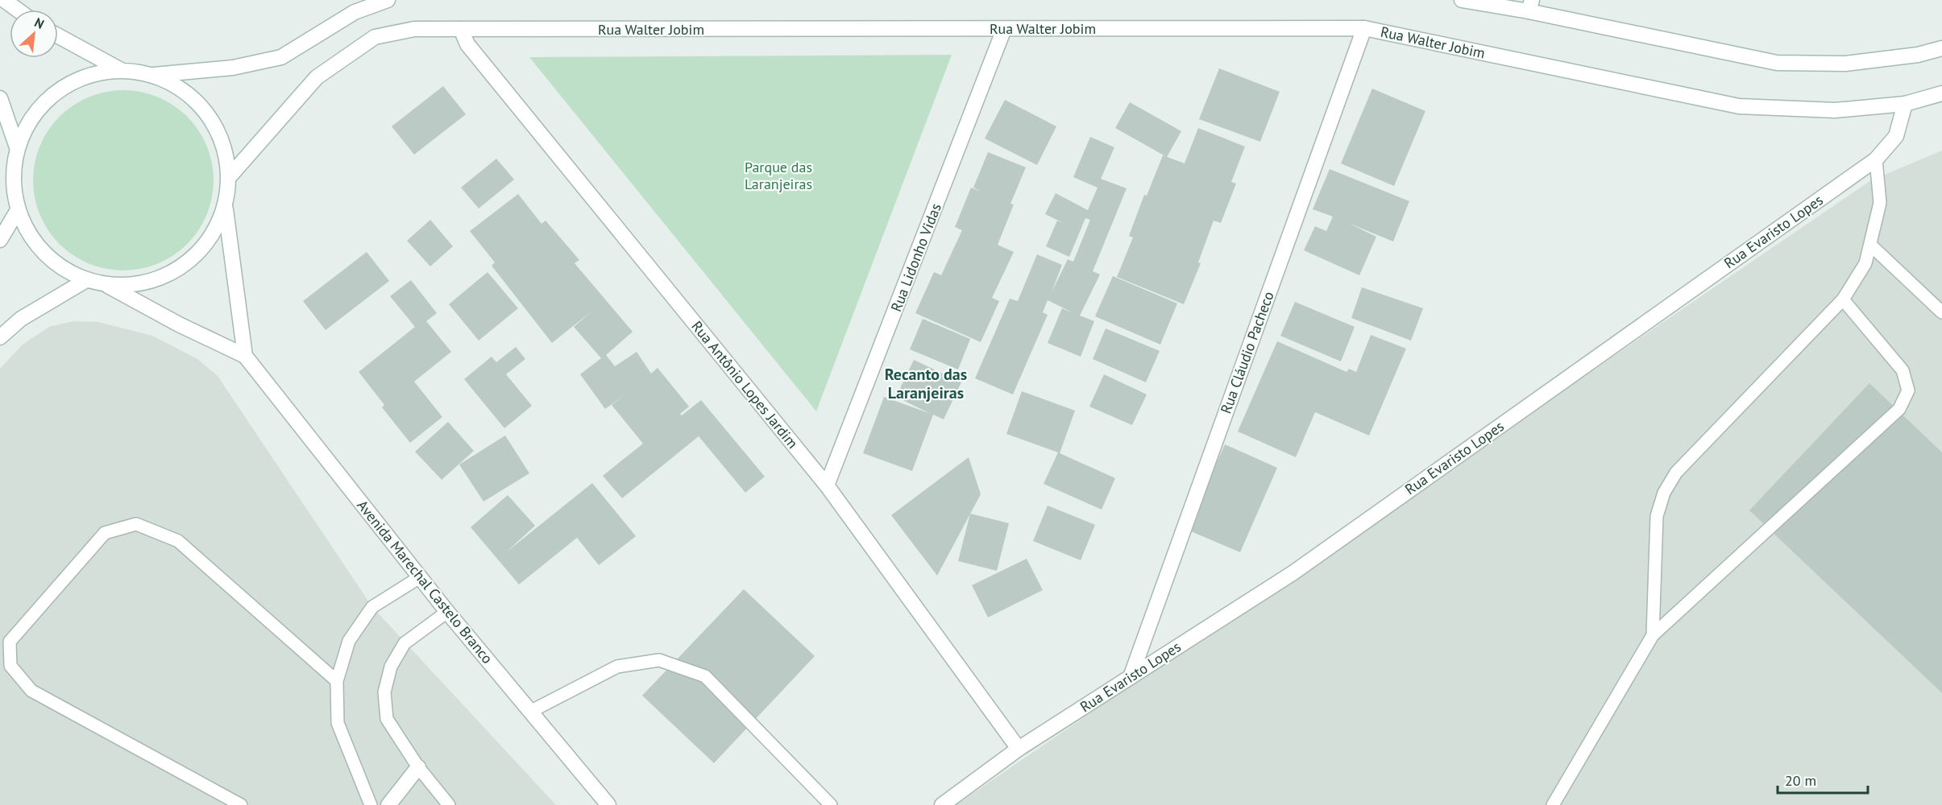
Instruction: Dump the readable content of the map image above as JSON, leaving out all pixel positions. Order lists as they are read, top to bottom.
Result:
{
  "streets": {
    "street": [
      "Rua Walter Jobim",
      "Rua Evaristo Lopes",
      "Rua Lidonho Vidas",
      "Rua Cláudio Pacheco",
      "Rua Antônio Lopes Jardim",
      "Avenida Marechal Castelo Branco"
    ]
  },
  "crossings": [
    ["Rua Walter Jobim", "Rua Evaristo Lopes"],
    ["Rua Walter Jobim", "Rua Lidonho Vidas"],
    ["Rua Walter Jobim", "Rua Cláudio Pacheco"],
    ["Rua Walter Jobim", "Rua Antônio Lopes Jardim"],
    ["Rua Evaristo Lopes", "Rua Cláudio Pacheco"],
    ["Rua Evaristo Lopes", "Rua Antônio Lopes Jardim"],
    ["Rua Lidonho Vidas", "Rua Antônio Lopes Jardim"]
  ],
  "districts": ["Recanto das Laranjeiras"],
  "parks": ["Parque das Laranjeiras"],
  "scale_bar": "20 m",
  "north": "top right"
}
